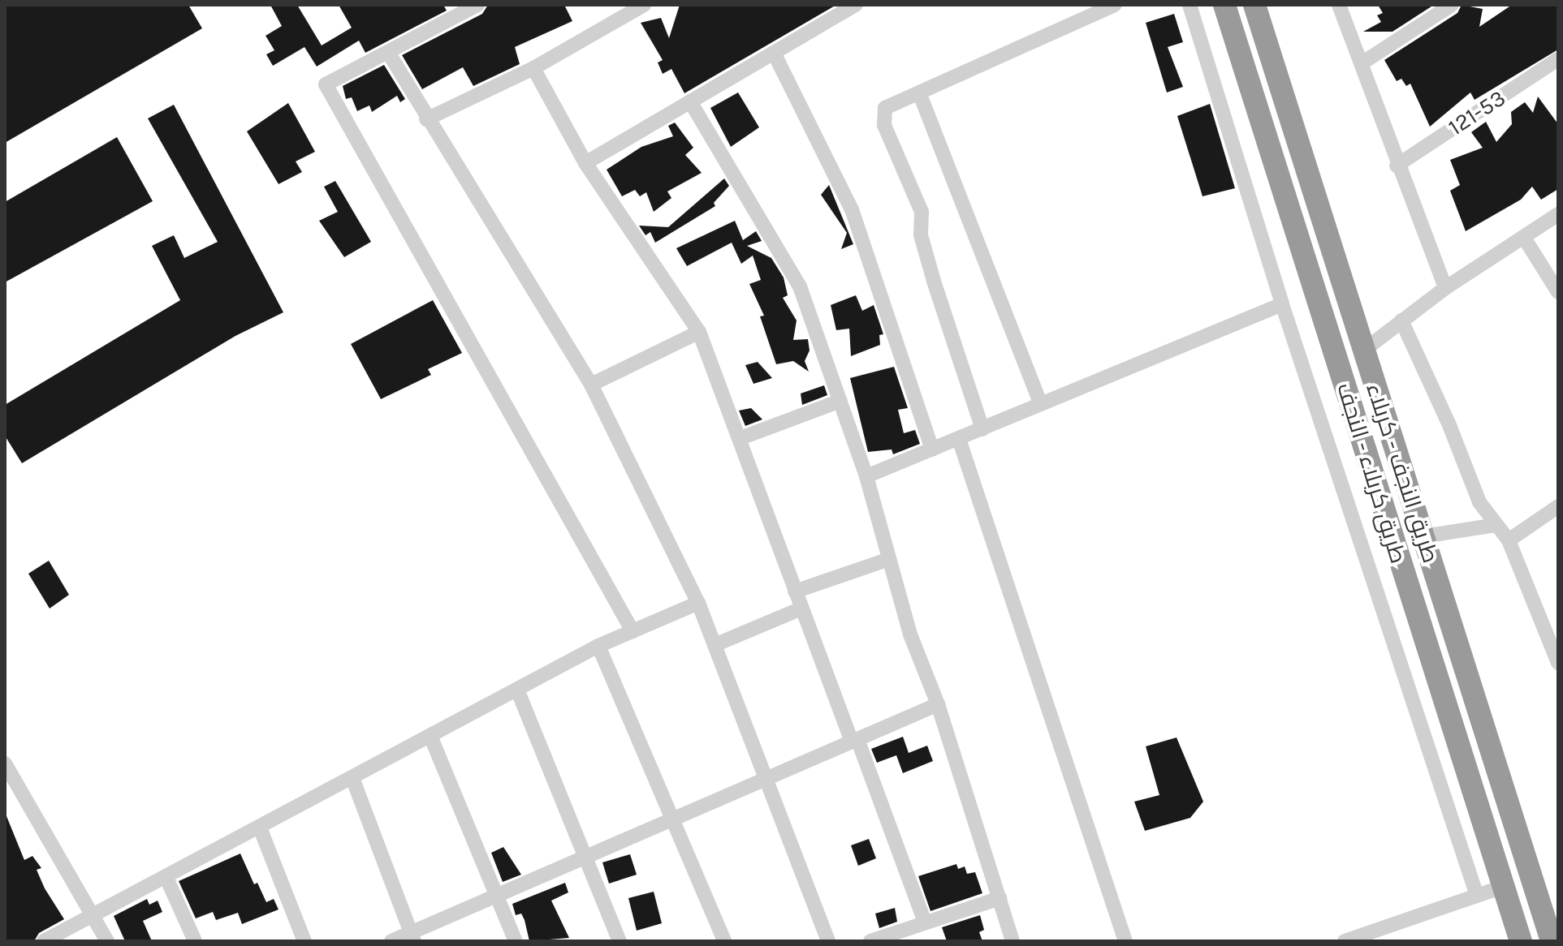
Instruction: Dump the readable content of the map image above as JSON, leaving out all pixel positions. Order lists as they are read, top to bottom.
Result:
{
  "streets": {
    "highway": ["طريق کربلاء - النجف", "طريق النجف - کربلاء"],
    "street": ["121-53"]
  }
}
